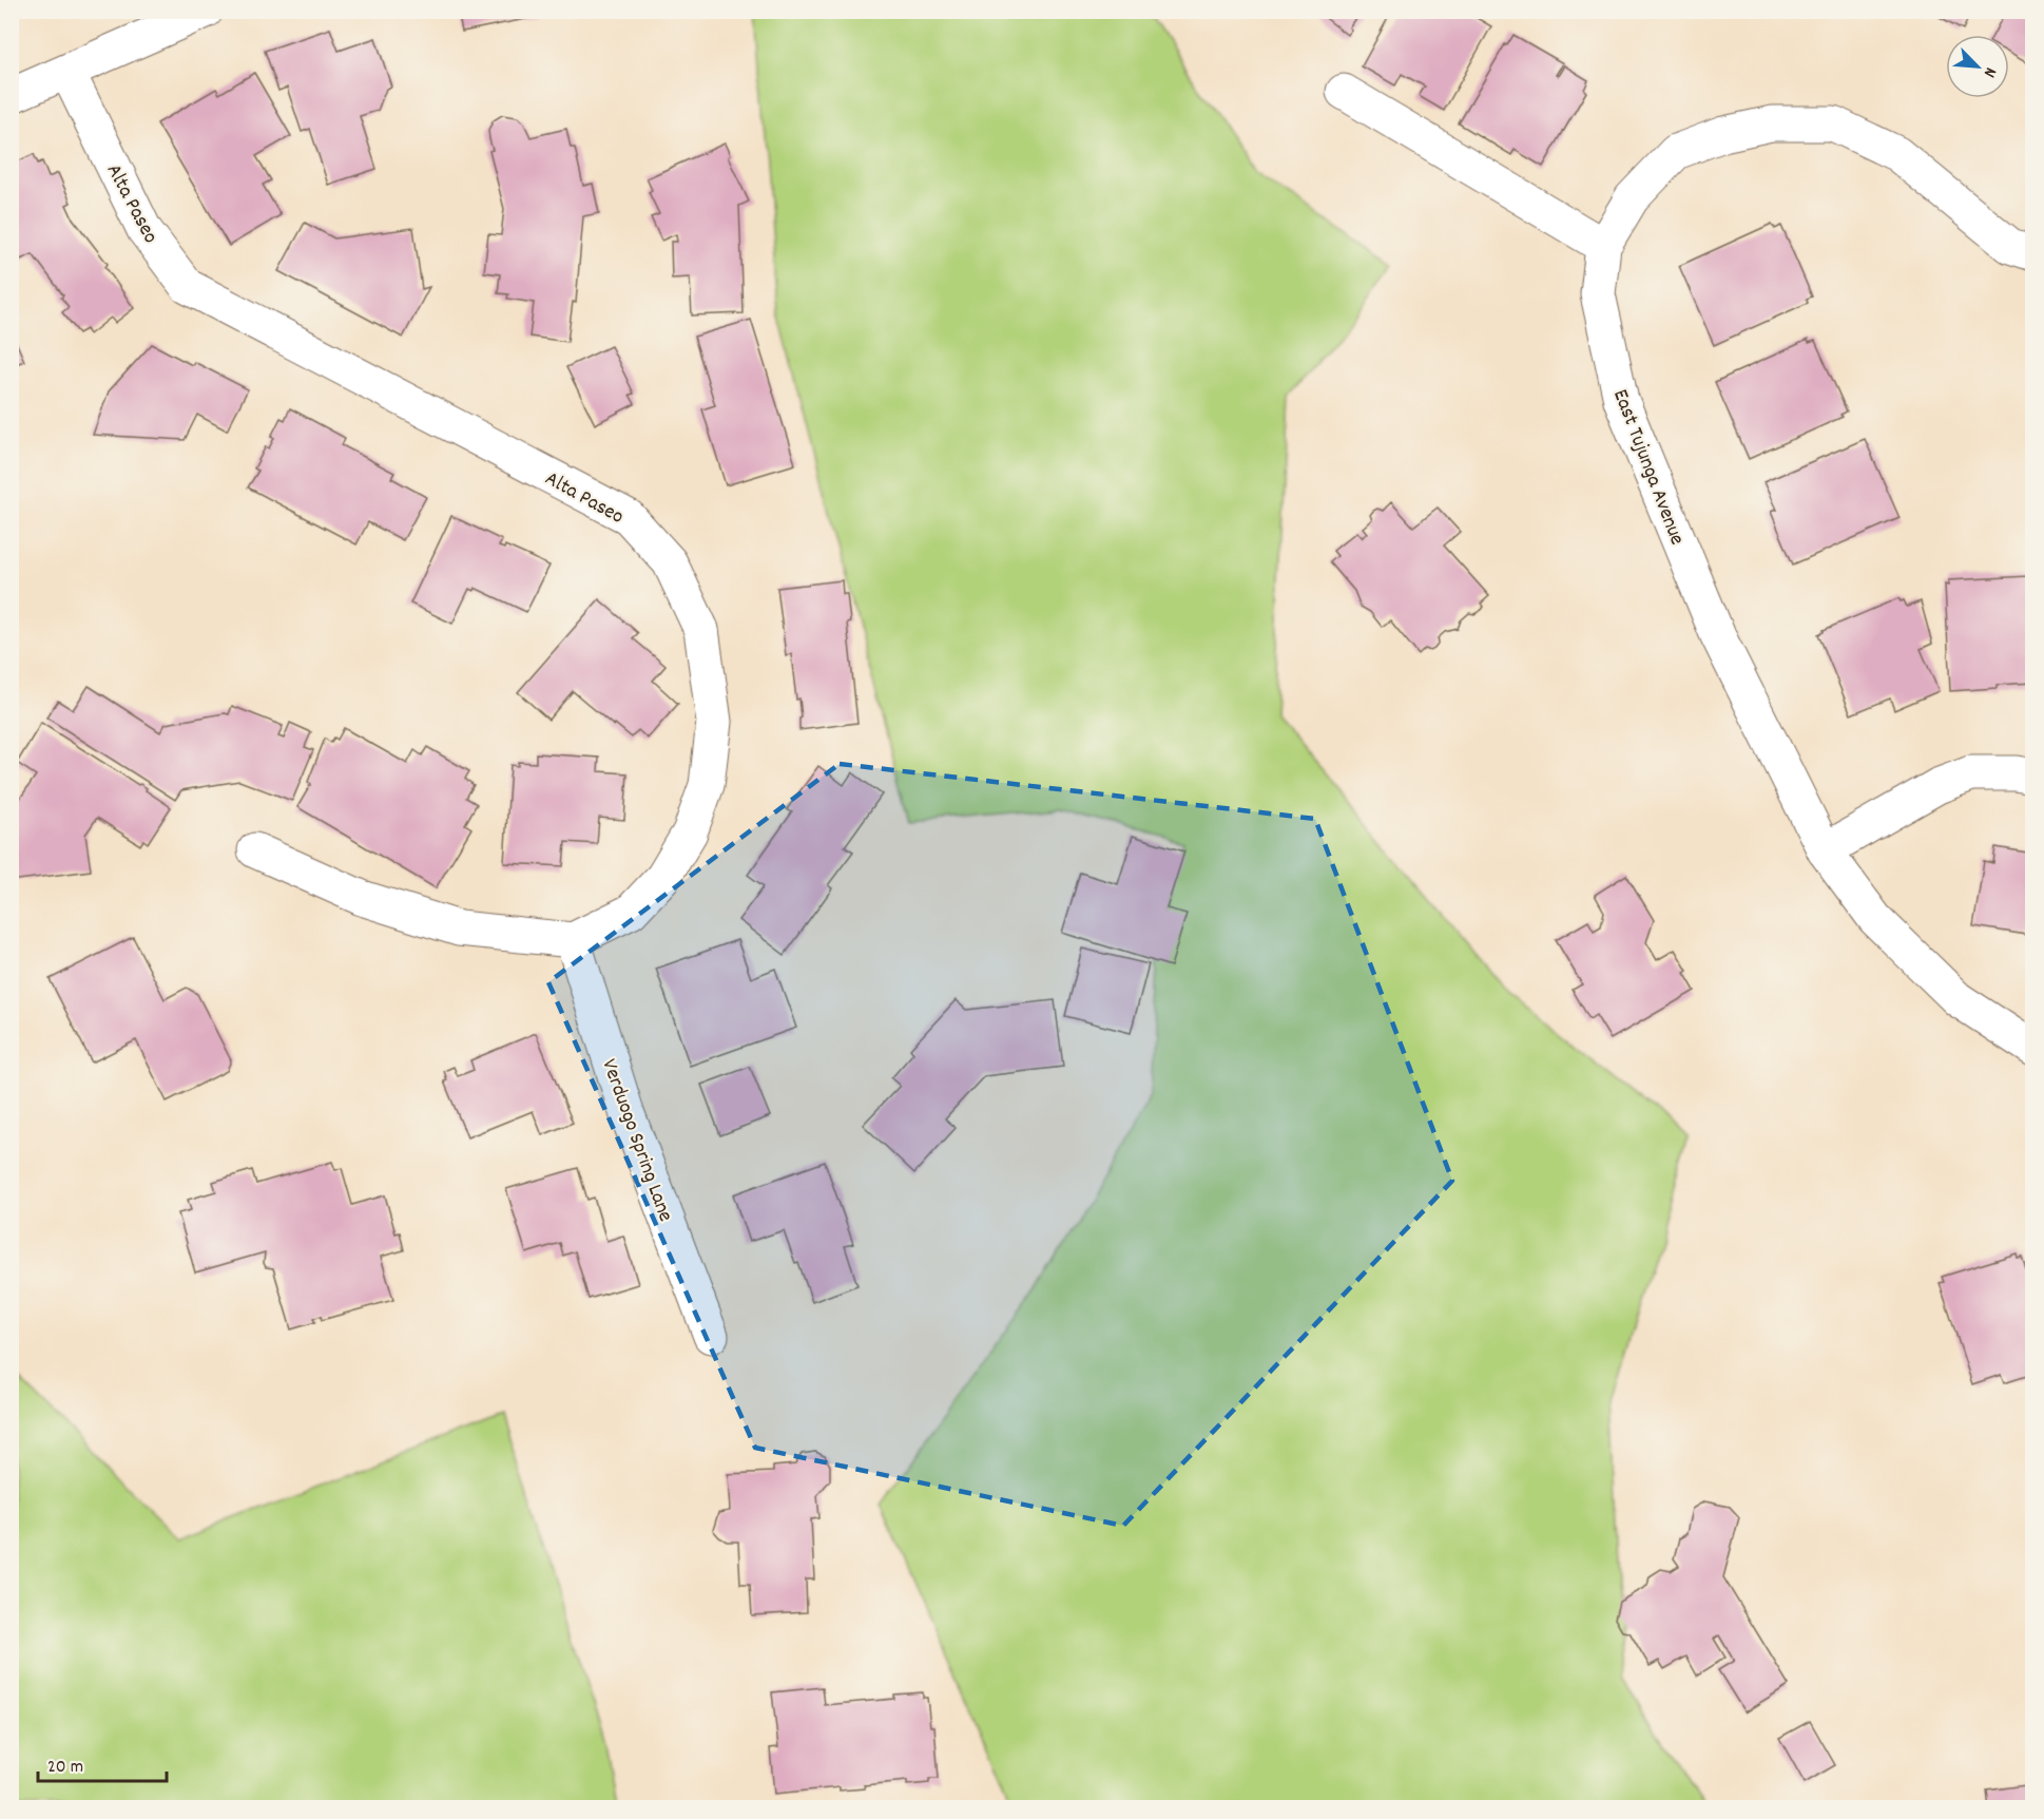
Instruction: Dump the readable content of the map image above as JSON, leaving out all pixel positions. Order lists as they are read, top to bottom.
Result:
{
  "streets": {
    "street": ["Alta Paseo", "East Tujunga Avenue", "Verduogo Spring Lane"]
  },
  "crossings": [
    ["Alta Paseo", "Verduogo Spring Lane"]
  ],
  "scale_bar": "20 m",
  "north": "bottom right"
}
